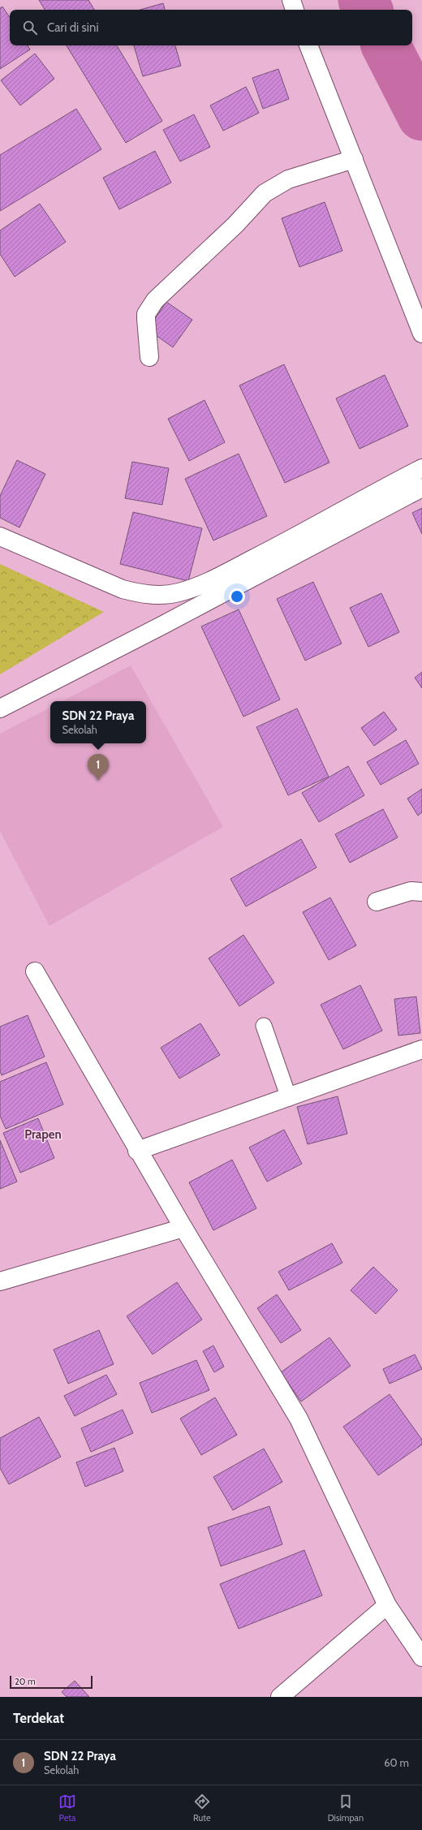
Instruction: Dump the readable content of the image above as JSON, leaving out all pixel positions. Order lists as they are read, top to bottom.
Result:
{
  "districts": ["Prapen"],
  "scale_bar": "20 m",
  "page": {
    "search": "Cari di sini",
    "popup": ["SDN 22 Praya", "Sekolah"],
    "pins": "1",
    "scale": "20 m",
    "heading": "Terdekat",
    "list": [
      {
        "mark": "1",
        "name": "SDN 22 Praya",
        "note": "Sekolah",
        "value": "60 m"
      }
    ],
    "nav": ["Peta", "Rute", "Disimpan"]
  }
}
